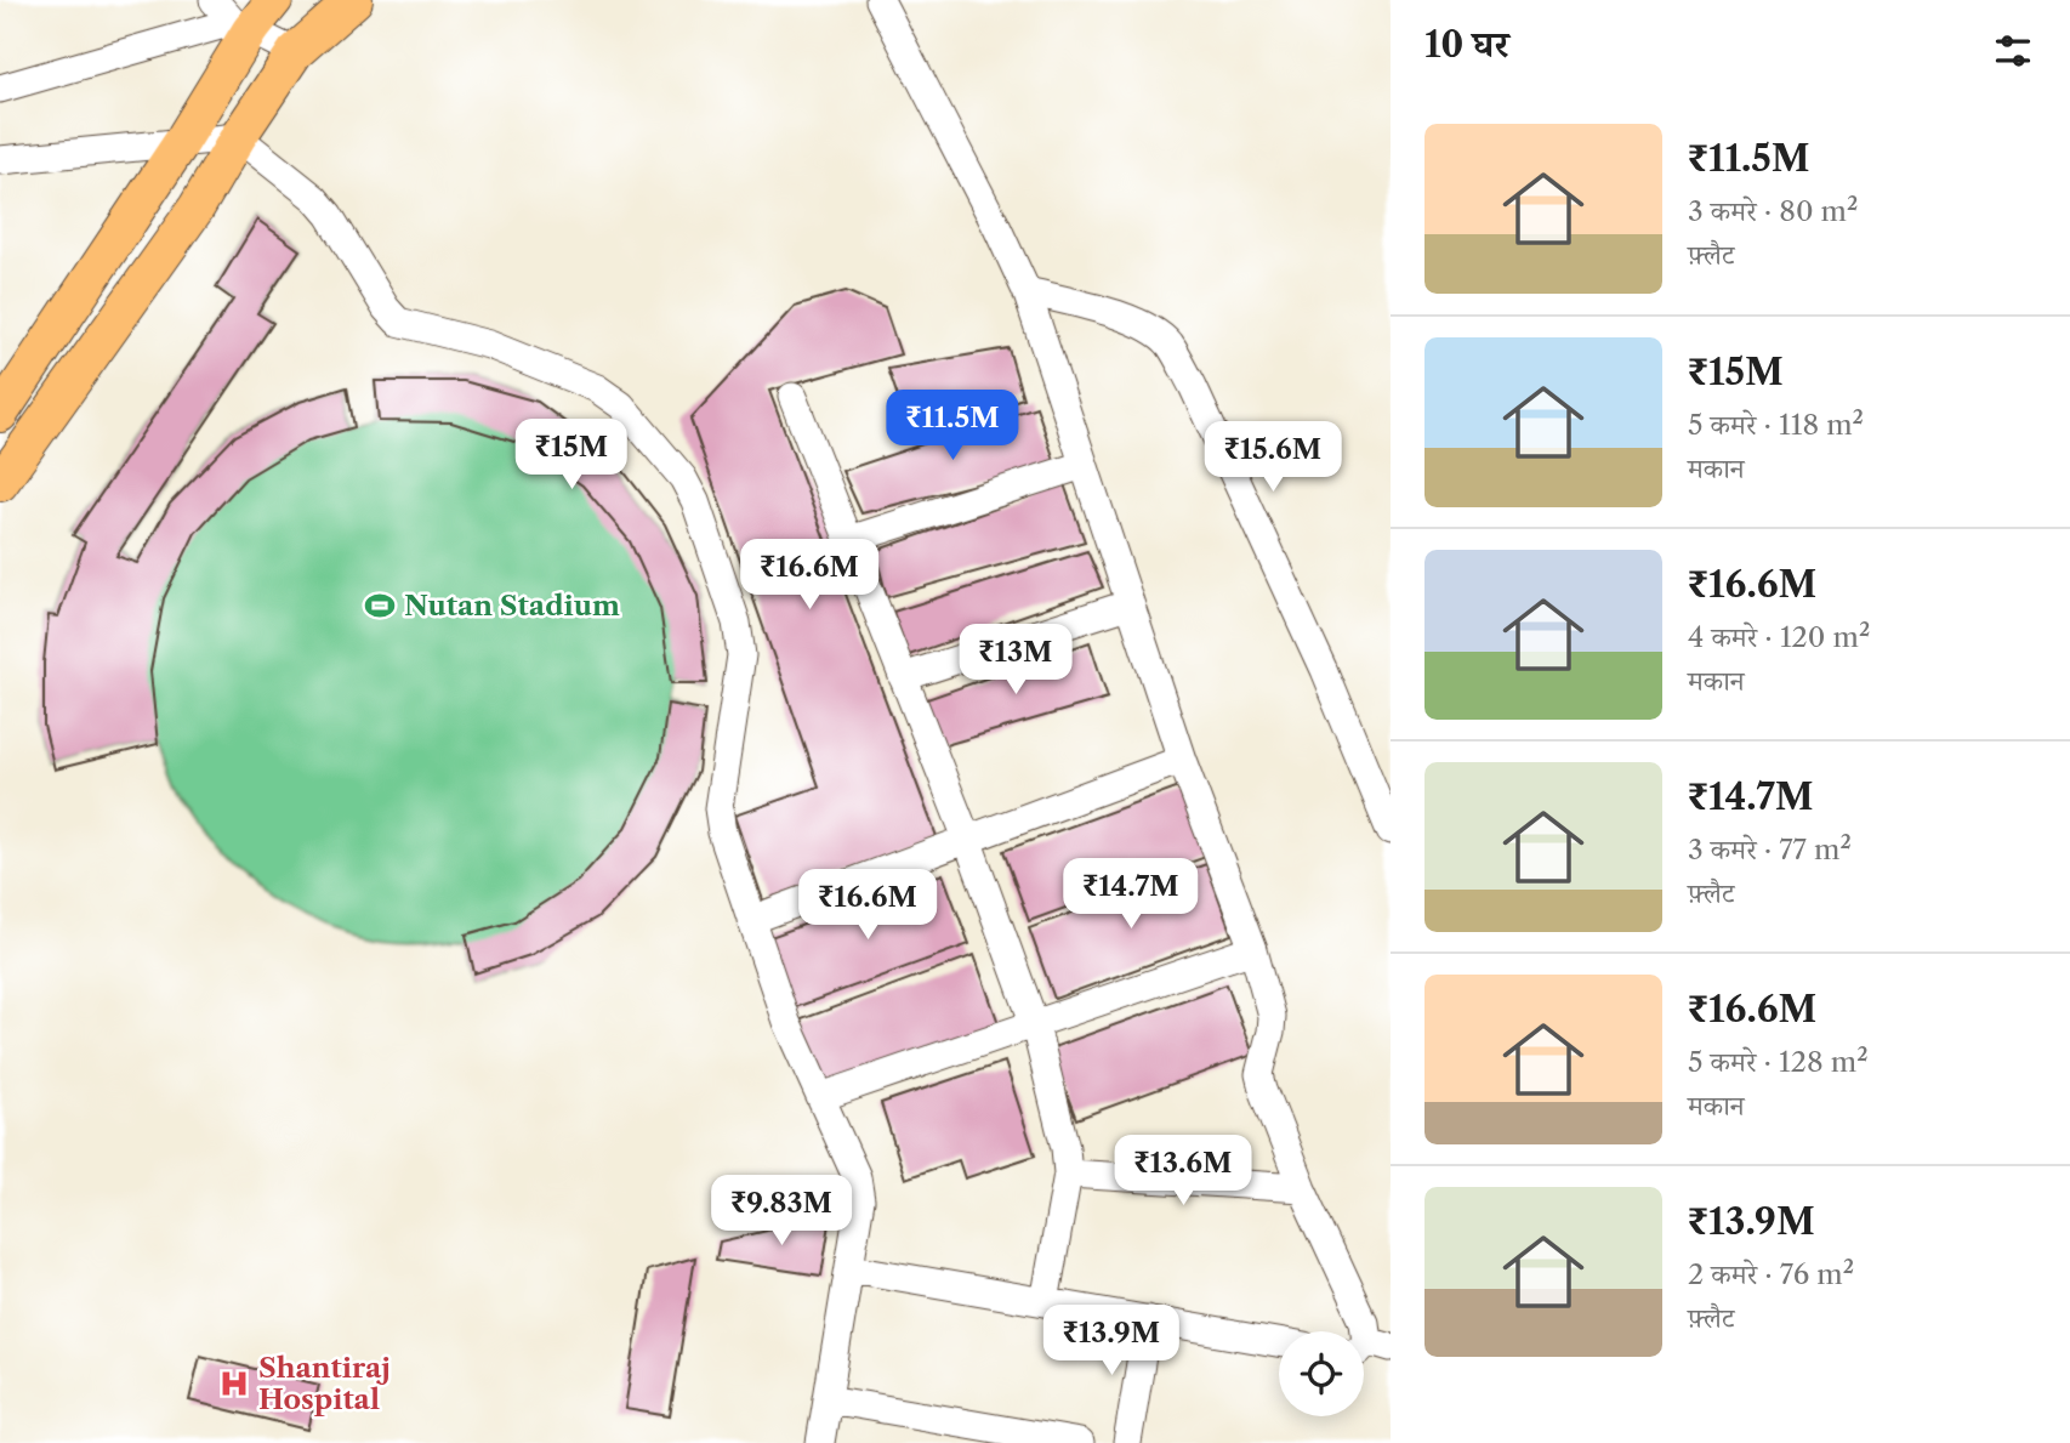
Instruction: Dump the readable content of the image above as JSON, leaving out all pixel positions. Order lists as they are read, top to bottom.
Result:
{
  "places": {
    "sports": ["Nutan Stadium"],
    "hospital": ["Shantiraj Hospital"]
  },
  "page": {
    "heading": "10 घर",
    "list": [
      {
        "name": "₹11.5M",
        "note": "3 कमरे · 80 m² · फ़्लैट"
      },
      {
        "name": "₹15M",
        "note": "5 कमरे · 118 m² · मकान"
      },
      {
        "name": "₹16.6M",
        "note": "4 कमरे · 120 m² · मकान"
      },
      {
        "name": "₹14.7M",
        "note": "3 कमरे · 77 m² · फ़्लैट"
      },
      {
        "name": "₹16.6M",
        "note": "5 कमरे · 128 m² · मकान"
      },
      {
        "name": "₹13.9M",
        "note": "2 कमरे · 76 m² · फ़्लैट"
      }
    ],
    "price": [
      "₹11.5M",
      "₹15M",
      "₹15.6M",
      "₹16.6M",
      "₹13M",
      "₹14.7M",
      "₹16.6M",
      "₹13.6M",
      "₹9.83M",
      "₹13.9M"
    ]
  }
}
